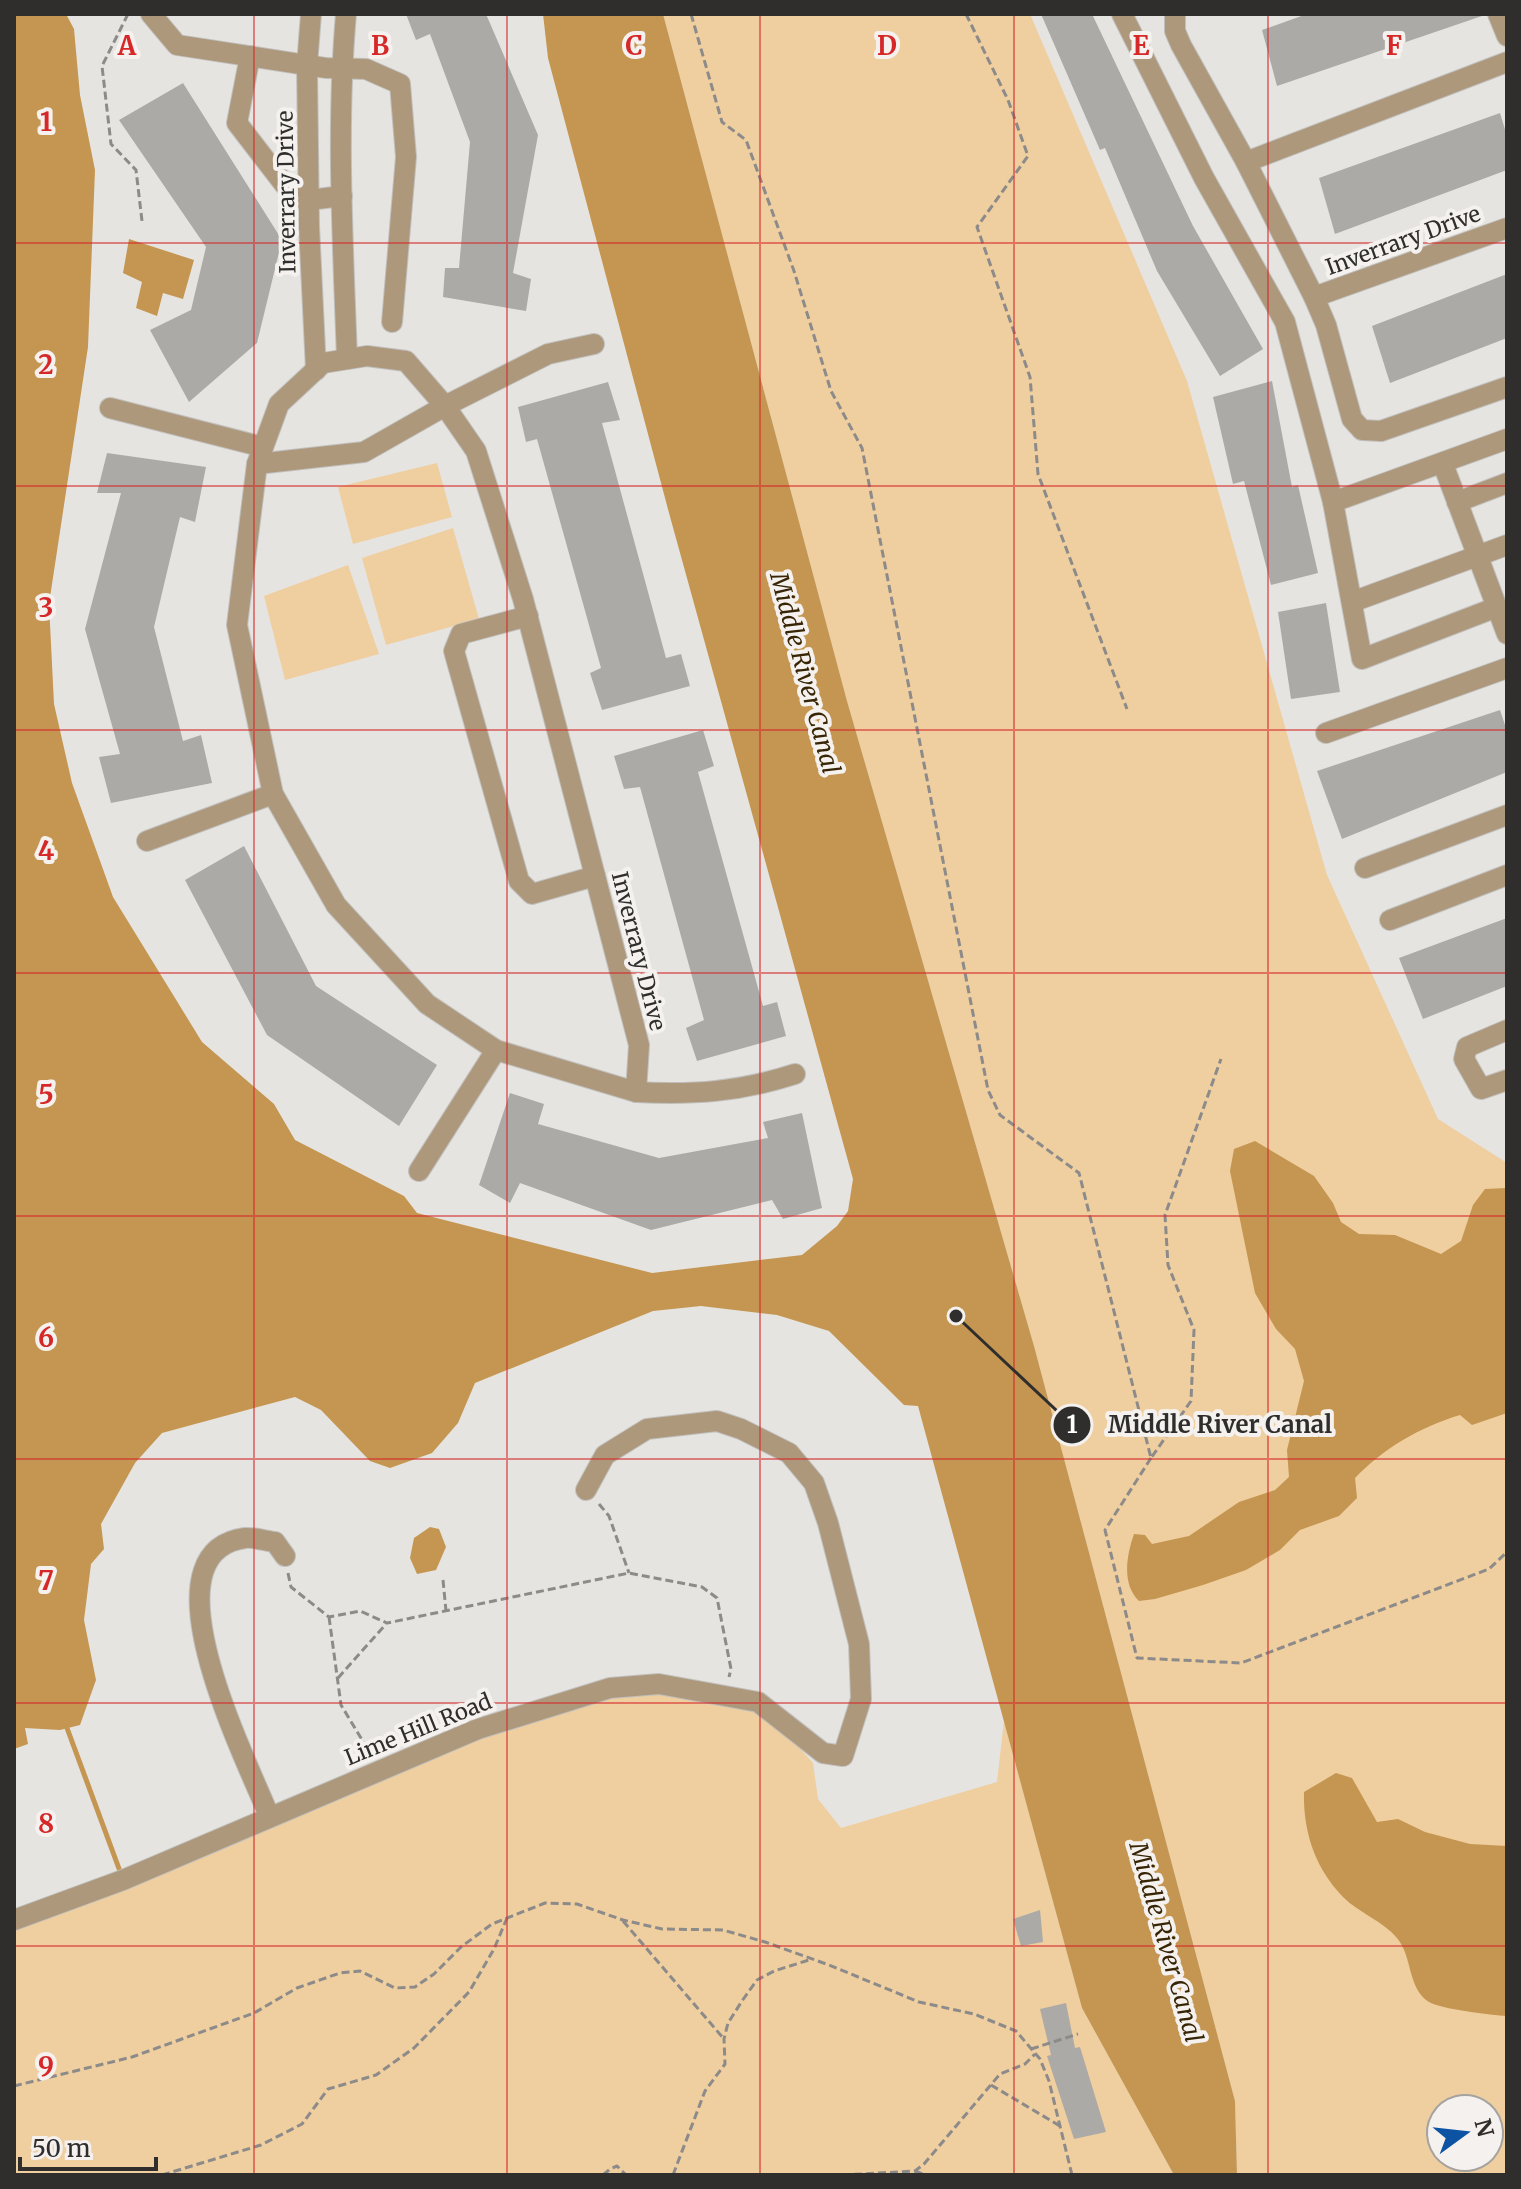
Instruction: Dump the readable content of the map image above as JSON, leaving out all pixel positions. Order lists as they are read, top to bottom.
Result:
{
  "streets": {
    "street": ["Inverrary Drive", "Lime Hill Road"]
  },
  "water": ["Middle River Canal"],
  "places": ["Middle River Canal"],
  "scale_bar": "50 m",
  "north": "right",
  "grid": {
    "columns": [
      "A",
      "B",
      "C",
      "D",
      "E",
      "F"
    ],
    "rows": [
      "1",
      "2",
      "3",
      "4",
      "5",
      "6",
      "7",
      "8",
      "9"
    ]
  }
}
